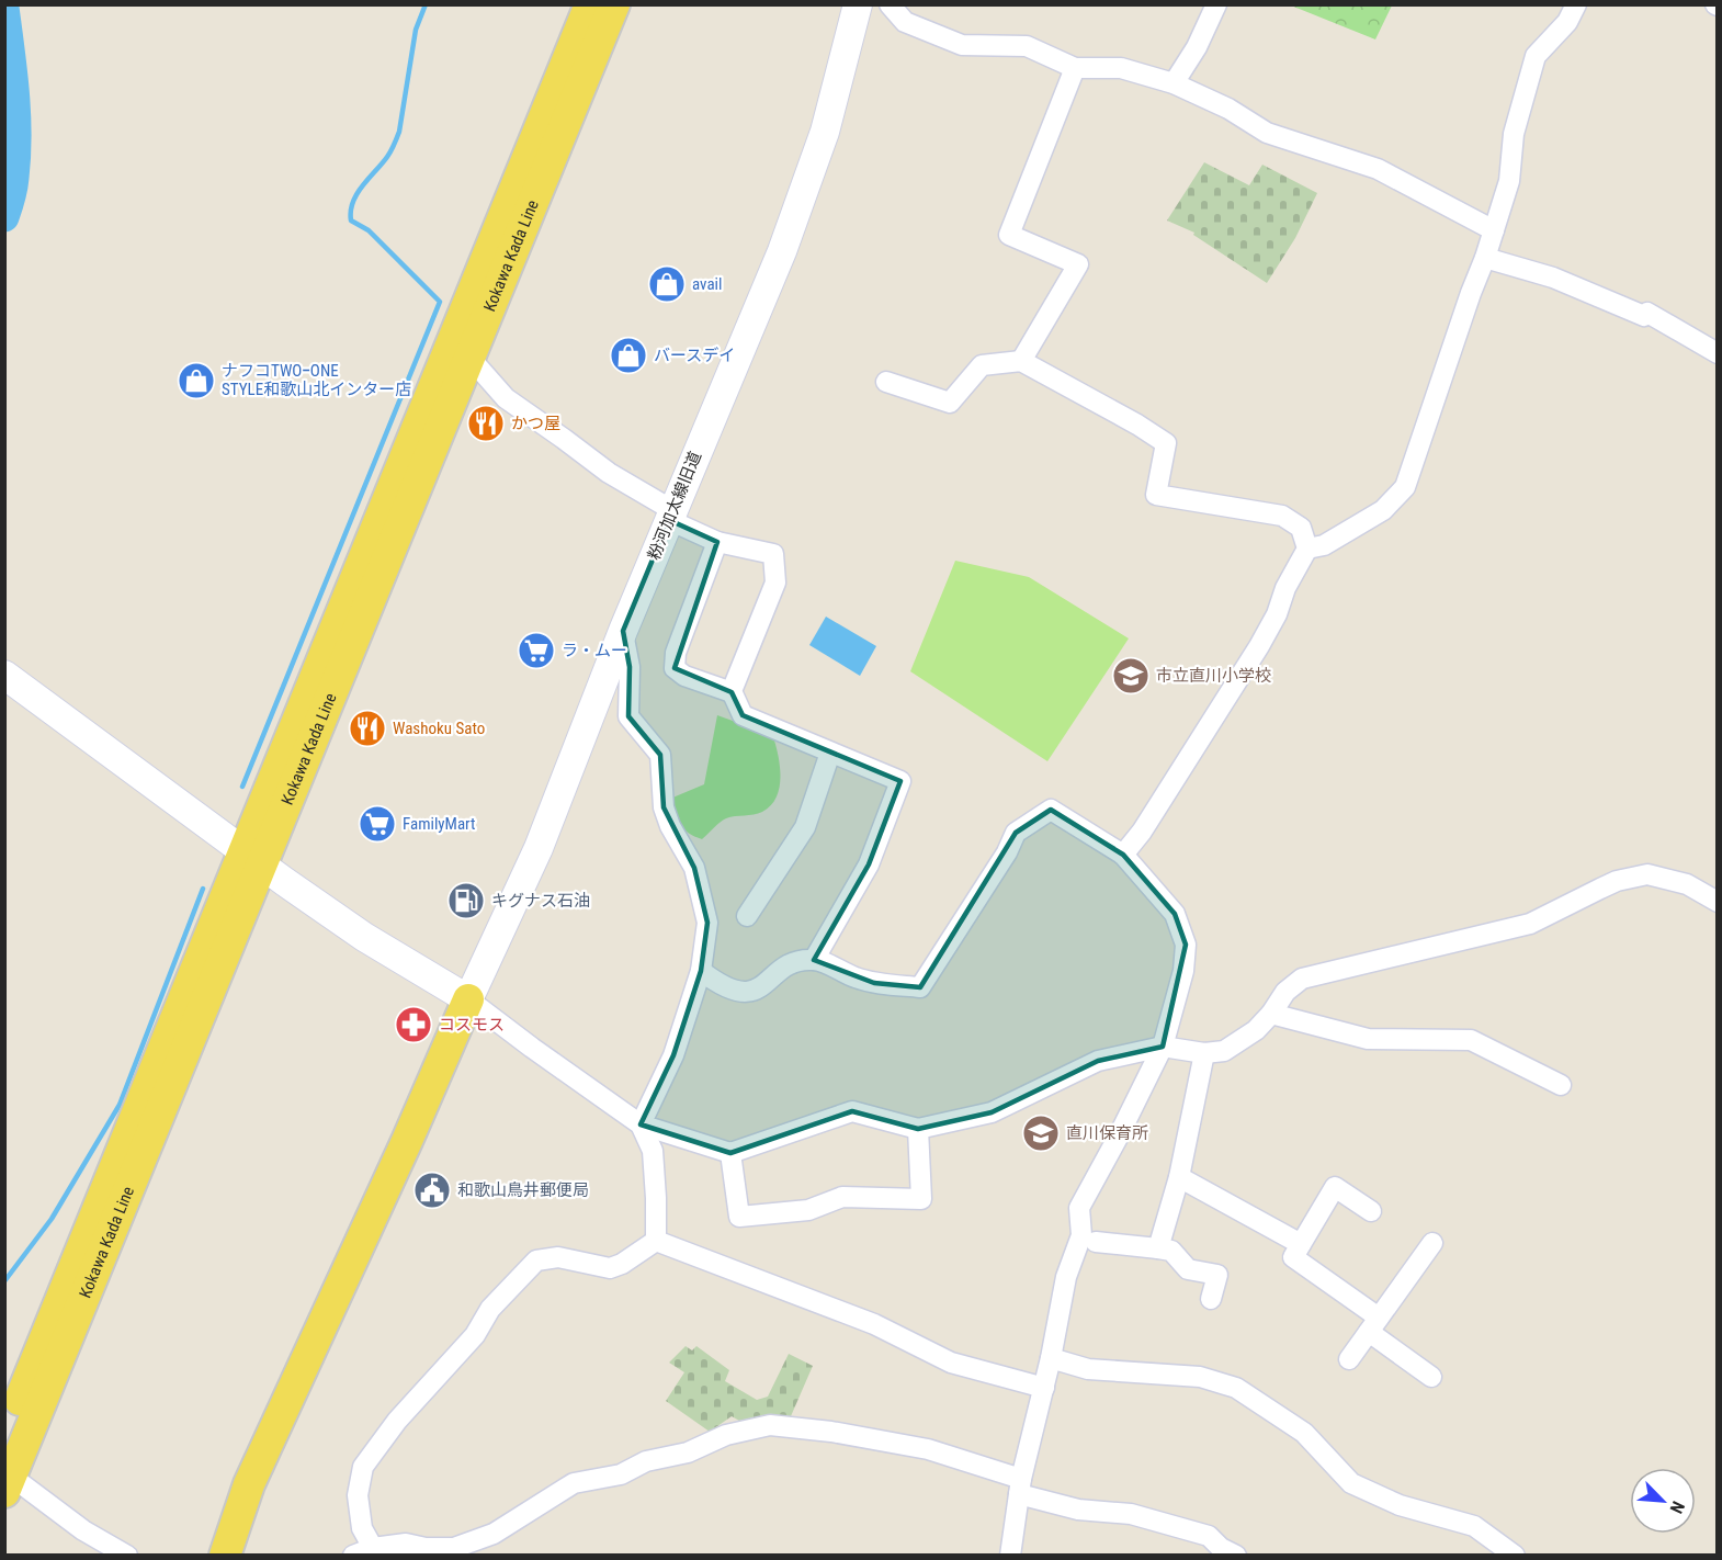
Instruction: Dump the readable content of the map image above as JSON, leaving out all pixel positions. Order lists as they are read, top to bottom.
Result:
{
  "streets": {
    "main road": ["Kokawa Kada Line"],
    "street": ["粉河加太線旧道"]
  },
  "places": {
    "shop": ["avail", "バースデイ", "ナフコTWOｰONE STYLE和歌山北インター店"],
    "restaurant": ["かつ屋", "Washoku Sato"],
    "supermarket": ["ラ・ムー", "FamilyMart"],
    "school or university": ["市立直川小学校", "直川保育所"],
    "fuel station": ["キグナス石油"],
    "pharmacy": ["コスモス"],
    "public building": ["和歌山鳥井郵便局"]
  },
  "north": "bottom right"
}
